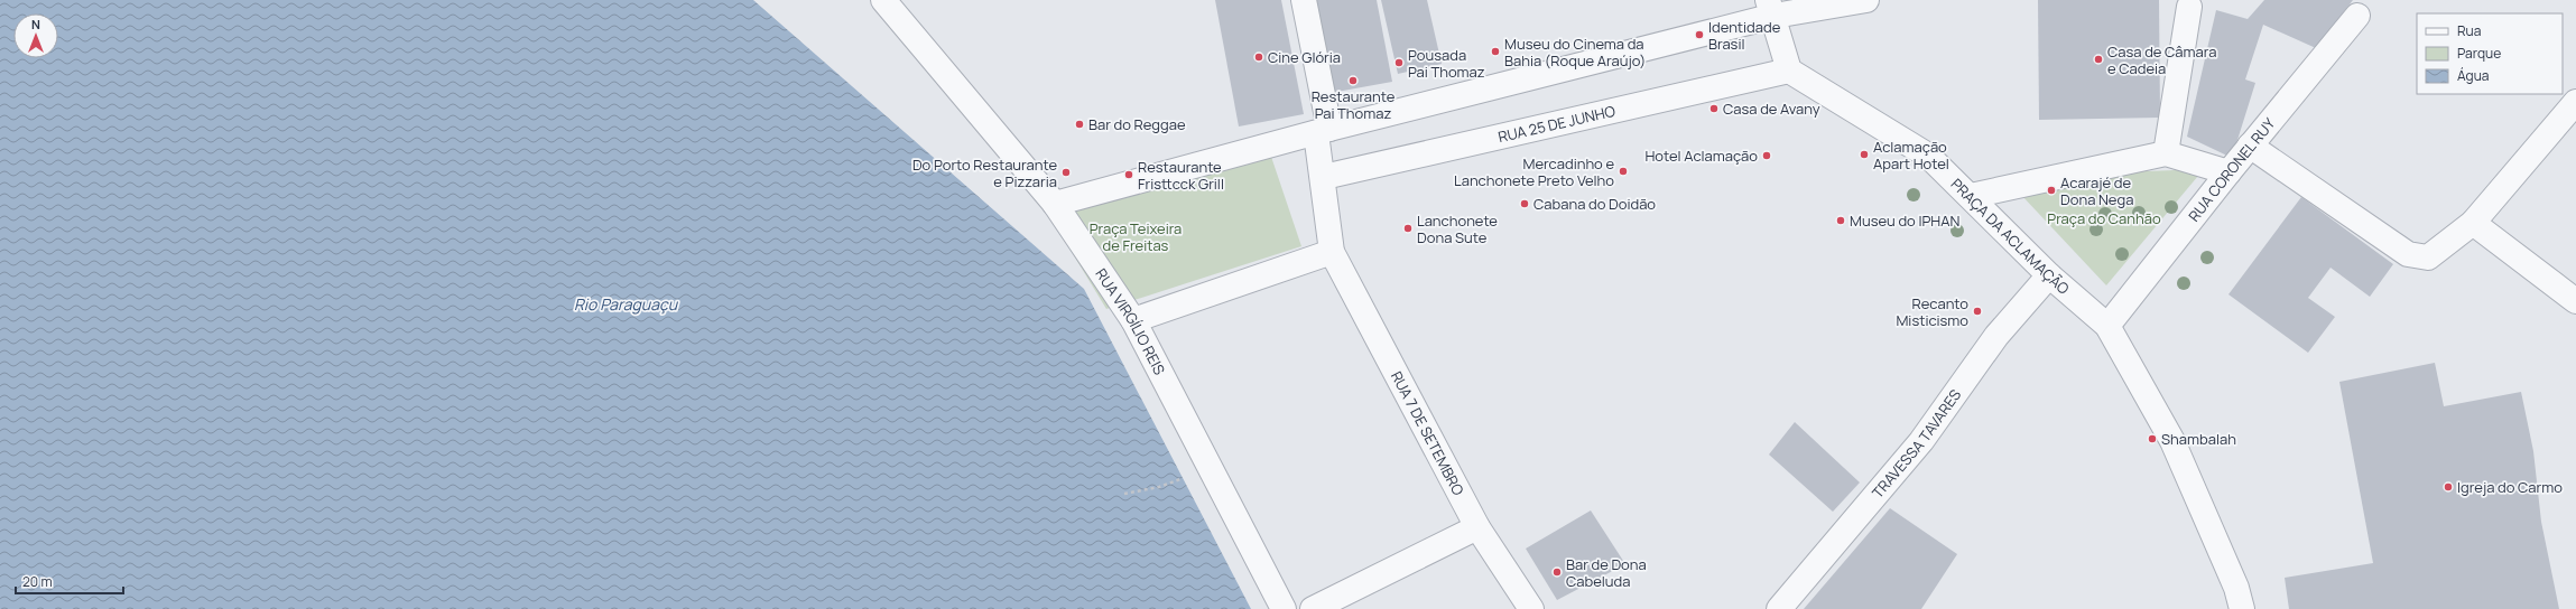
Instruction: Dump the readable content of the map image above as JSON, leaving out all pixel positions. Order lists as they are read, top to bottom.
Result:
{
  "streets": {
    "street": [
      "RUA 25 DE JUNHO",
      "RUA CORONEL RUY",
      "PRAÇA DA ACLAMAÇÃO",
      "RUA VIRGÍLIO REIS",
      "RUA 7 DE SETEMBRO",
      "TRAVESSA TAVARES"
    ]
  },
  "crossings": [
    ["RUA 25 DE JUNHO", "PRAÇA DA ACLAMAÇÃO"],
    ["RUA CORONEL RUY", "PRAÇA DA ACLAMAÇÃO"],
    ["PRAÇA DA ACLAMAÇÃO", "TRAVESSA TAVARES"]
  ],
  "water": ["Rio Paraguaçu"],
  "parks": ["Praça do Canhão", "Praça Teixeira de Freitas"],
  "places": [
    "Identidade Brasil",
    "Museu do Cinema da Bahia (Roque Araújo)",
    "Cine Glória",
    "Casa de Câmara e Cadeia",
    "Pousada Pai Thomaz",
    "Restaurante Pai Thomaz",
    "Casa de Avany",
    "Bar do Reggae",
    "Aclamação Apart Hotel",
    "Hotel Aclamação",
    "Mercadinho e Lanchonete Preto Velho",
    "Do Porto Restaurante e Pizzaria",
    "Restaurante Fristtcck Grill",
    "Acarajé de Dona Nega",
    "Cabana do Doidão",
    "Museu do IPHAN",
    "Lanchonete Dona Sute",
    "Recanto Misticismo",
    "Shambalah",
    "Igreja do Carmo",
    "Bar de Dona Cabeluda"
  ],
  "legend": ["Rua", "Parque", "Água"],
  "scale_bar": "20 m",
  "north": "top"
}
